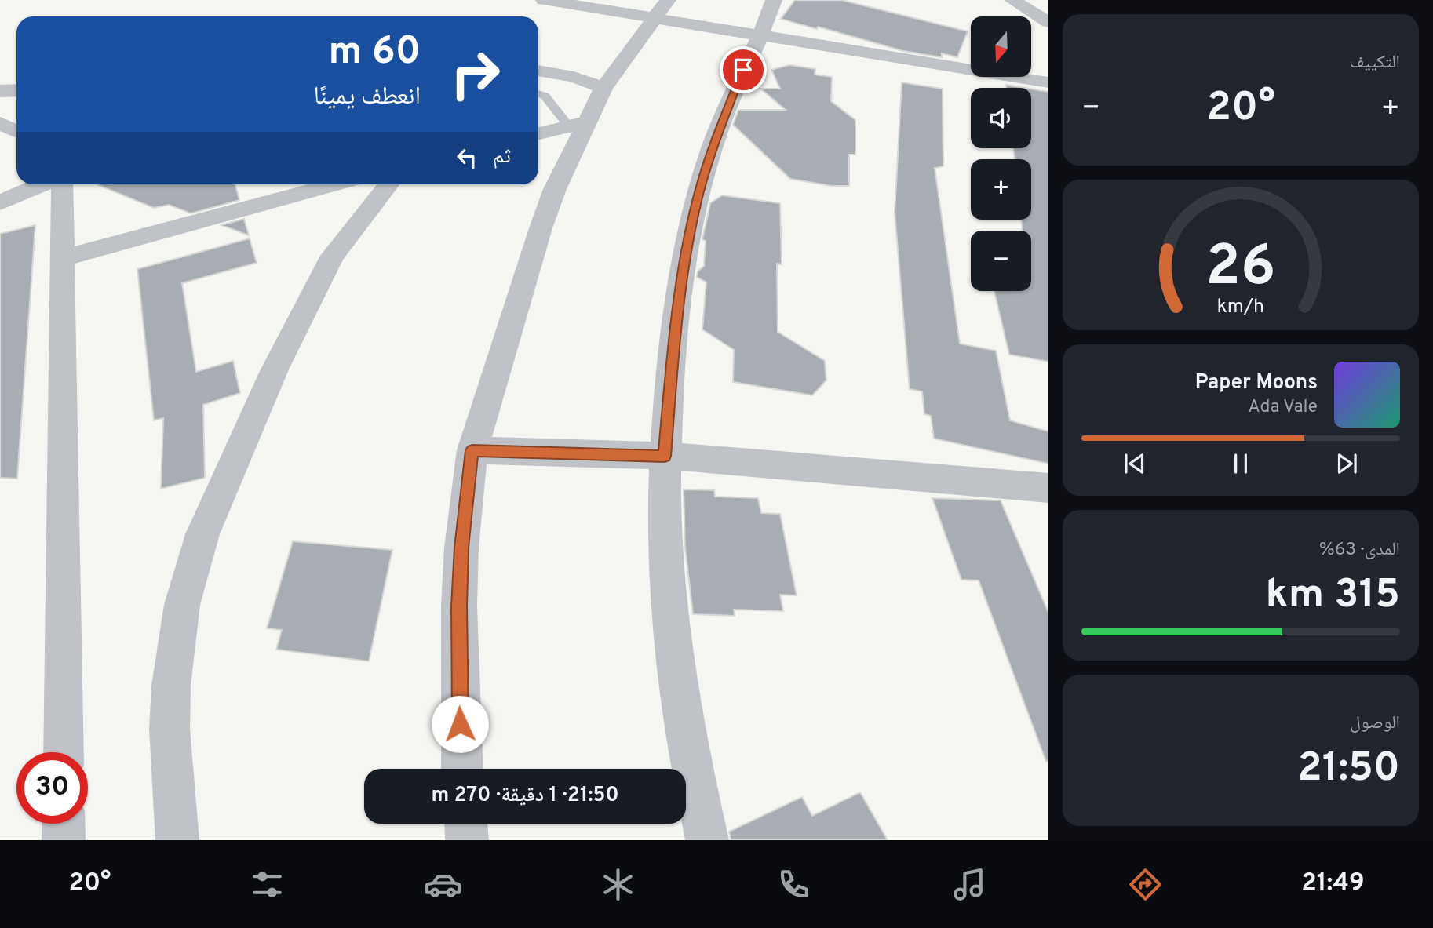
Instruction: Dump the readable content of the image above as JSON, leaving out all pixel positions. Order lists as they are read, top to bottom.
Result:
{
  "north": "bottom",
  "page": {
    "tile": [
      "التكييف",
      ["المدى · 63%", "315 km"],
      ["الوصول", "21:50"]
    ],
    "map_buttons": ["+", "−"],
    "turn": ["60 m", "انعطف يمينًا"],
    "heat": ["−", "20°", "+"],
    "then": "ثم",
    "song": ["Paper Moons", "Ada Vale"],
    "limit": "30",
    "trip": "21:50 · 1 دقيقة · 270 m",
    "tabs": ["21:49", "20°"],
    "gauge": ["26", "km/h"]
  }
}
